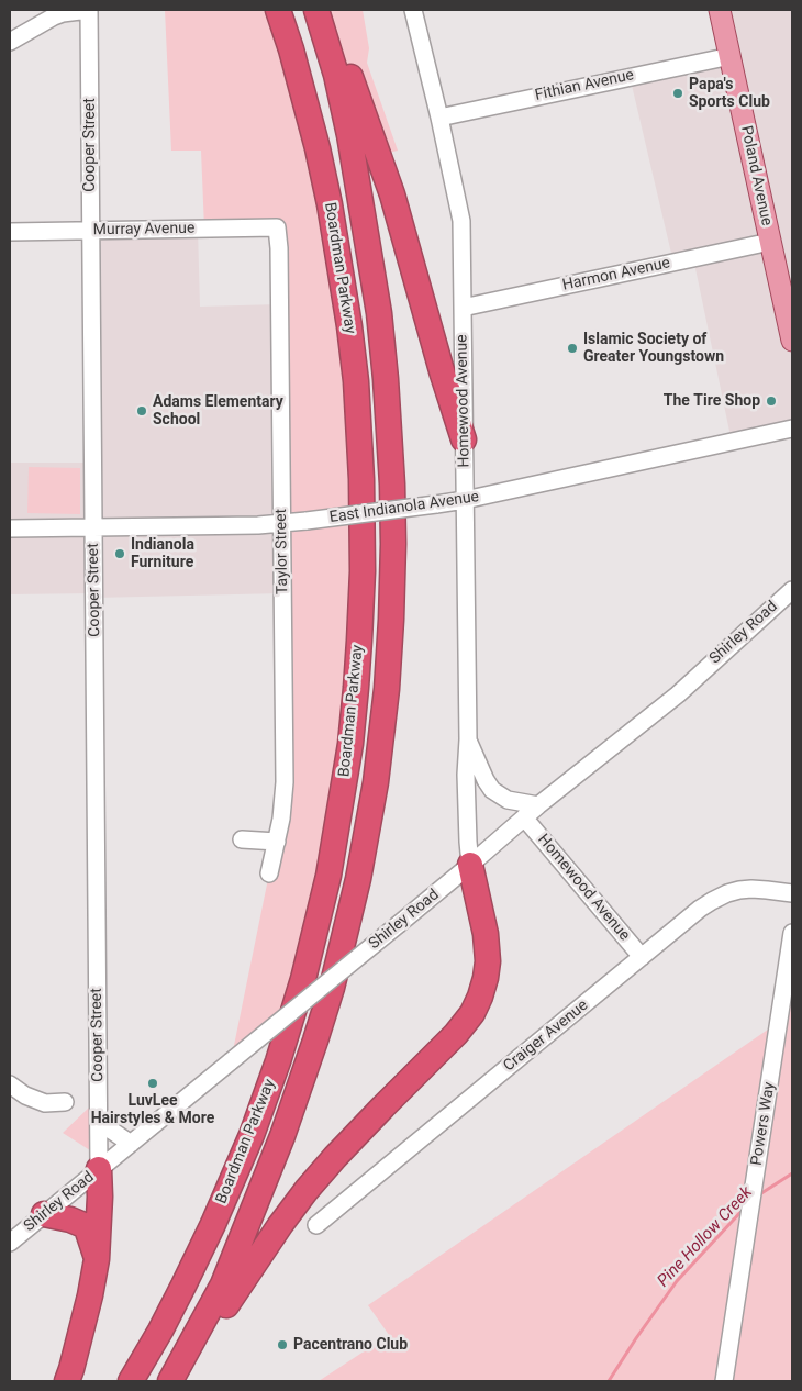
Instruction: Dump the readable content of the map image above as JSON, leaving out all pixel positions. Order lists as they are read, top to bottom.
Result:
{
  "streets": {
    "highway": ["Boardman Parkway"],
    "main road": ["Poland Avenue"],
    "street": [
      "Fithian Avenue",
      "Cooper Street",
      "Murray Avenue",
      "Harmon Avenue",
      "Homewood Avenue",
      "East Indianola Avenue",
      "Taylor Street",
      "Shirley Road",
      "Craiger Avenue",
      "Powers Way"
    ]
  },
  "crossings": [
    ["Fithian Avenue", "Poland Avenue"],
    ["Fithian Avenue", "Homewood Avenue"],
    ["Cooper Street", "Murray Avenue"],
    ["Cooper Street", "East Indianola Avenue"],
    ["Cooper Street", "Shirley Road"],
    ["Poland Avenue", "Harmon Avenue"],
    ["Murray Avenue", "Taylor Street"],
    ["Harmon Avenue", "Homewood Avenue"],
    ["Homewood Avenue", "East Indianola Avenue"],
    ["Homewood Avenue", "Shirley Road"],
    ["Homewood Avenue", "Craiger Avenue"],
    ["East Indianola Avenue", "Taylor Street"]
  ],
  "water": ["Pine Hollow Creek"],
  "places": [
    "Papa's Sports Club",
    "Islamic Society of Greater Youngstown",
    "The Tire Shop",
    "Adams Elementary School",
    "Indianola Furniture",
    "LuvLee Hairstyles & More",
    "Pacentrano Club"
  ]
}
